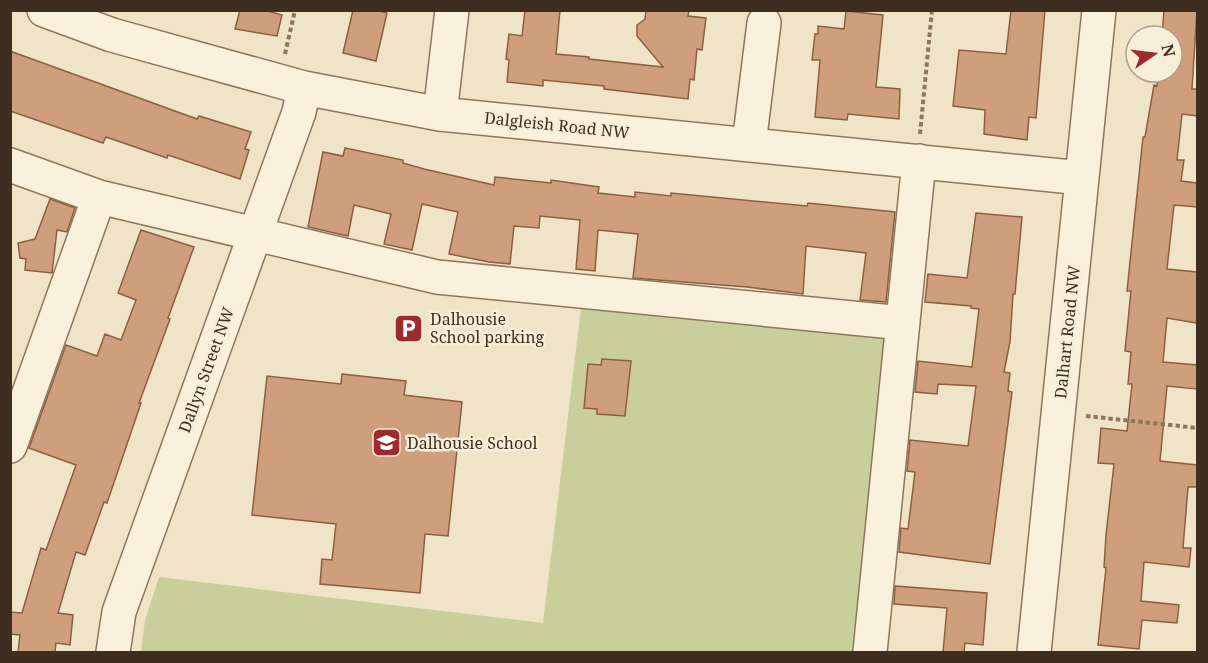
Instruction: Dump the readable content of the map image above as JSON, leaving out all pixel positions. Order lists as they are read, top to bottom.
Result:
{
  "streets": {
    "street": ["Dalgleish Road NW", "Dalhart Road NW", "Dallyn Street NW"]
  },
  "crossings": [
    ["Dalgleish Road NW", "Dalhart Road NW"],
    ["Dalgleish Road NW", "Dallyn Street NW"]
  ],
  "places": {
    "parking": ["Dalhousie School parking"],
    "school or university": ["Dalhousie School"]
  },
  "north": "right"
}
